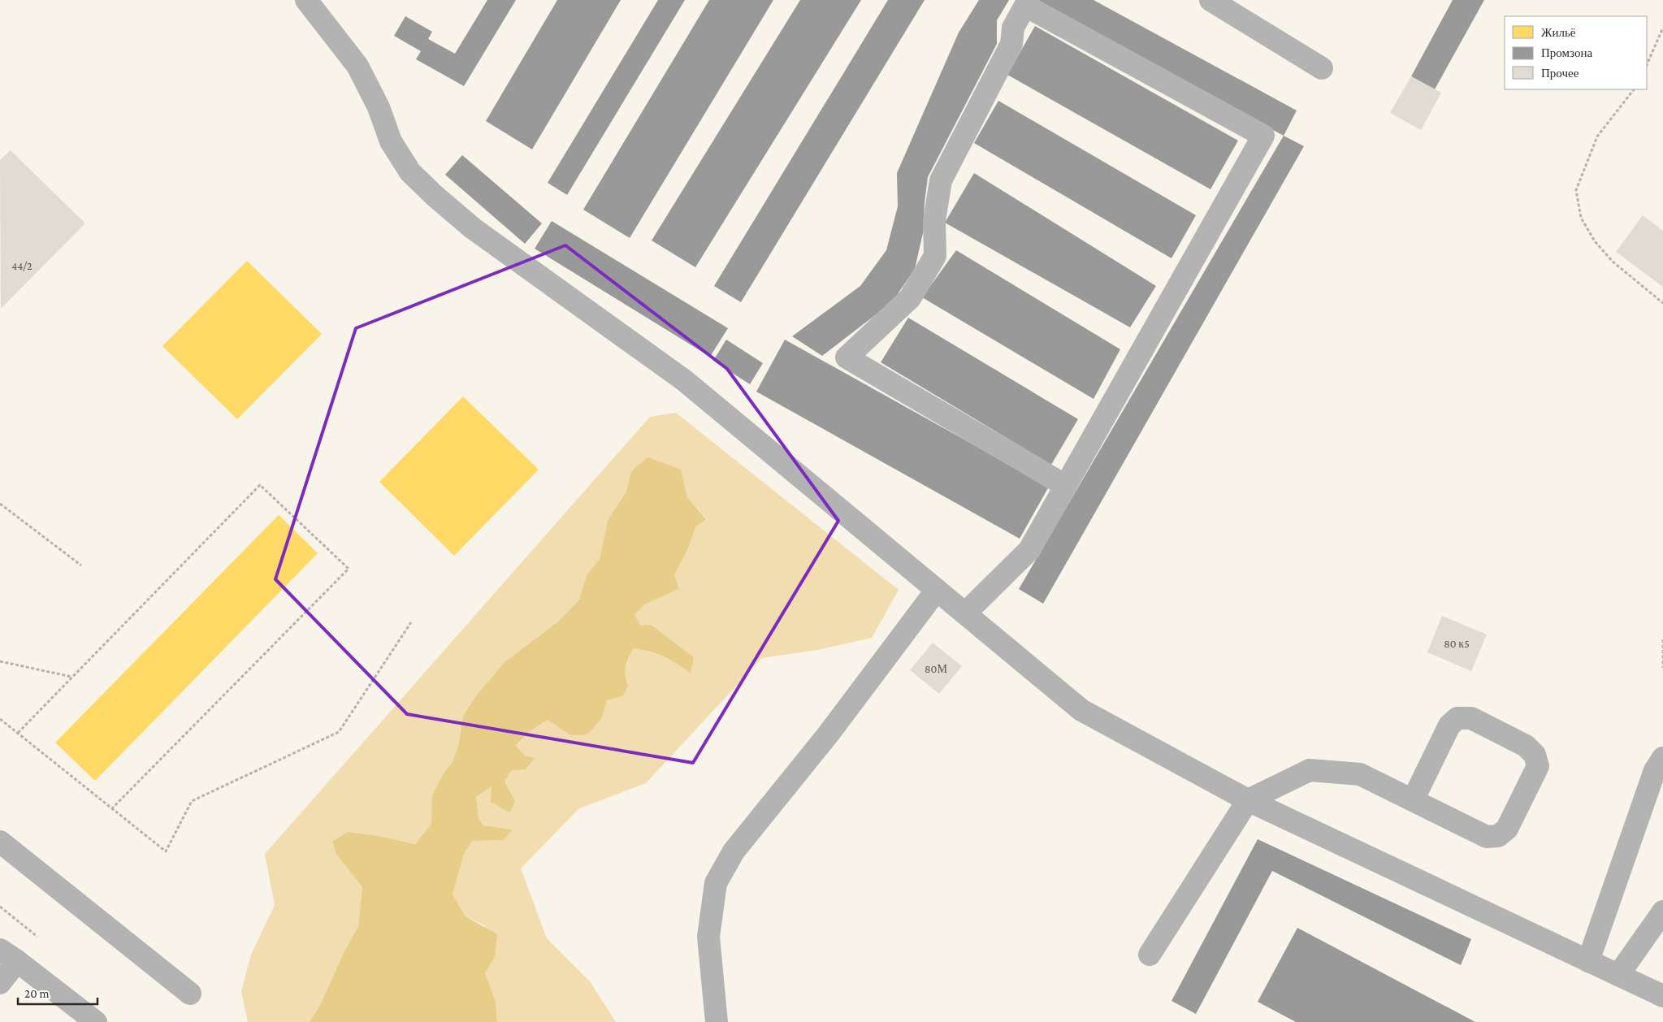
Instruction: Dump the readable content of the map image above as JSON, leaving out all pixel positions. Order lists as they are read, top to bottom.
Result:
{
  "house_numbers": ["44/2", "80 к5", "80М"],
  "legend": ["Жильё", "Промзона", "Прочее"],
  "scale_bar": "20 m"
}
